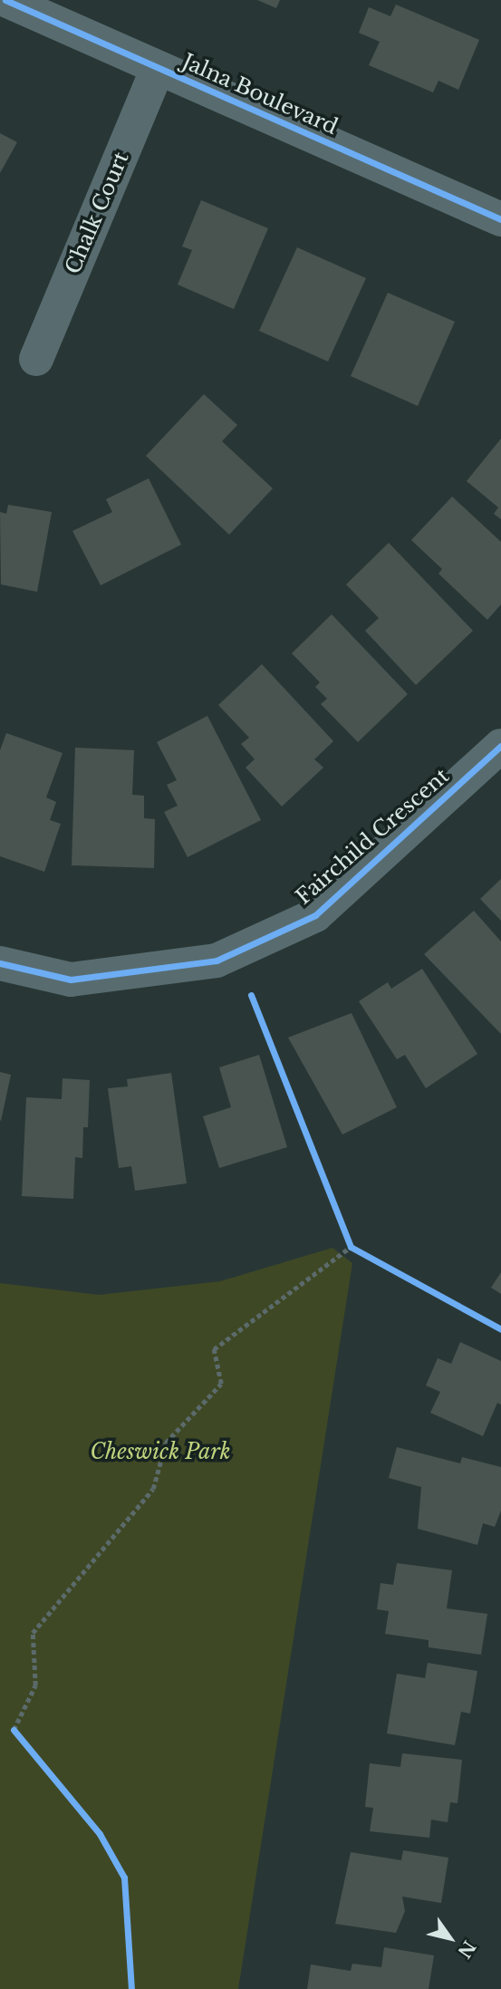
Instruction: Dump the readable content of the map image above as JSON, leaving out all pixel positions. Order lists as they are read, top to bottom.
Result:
{
  "streets": {
    "street": ["Jalna Boulevard", "Chalk Court", "Fairchild Crescent"]
  },
  "crossings": [
    ["Jalna Boulevard", "Chalk Court"]
  ],
  "parks": ["Cheswick Park"],
  "north": "bottom right"
}
